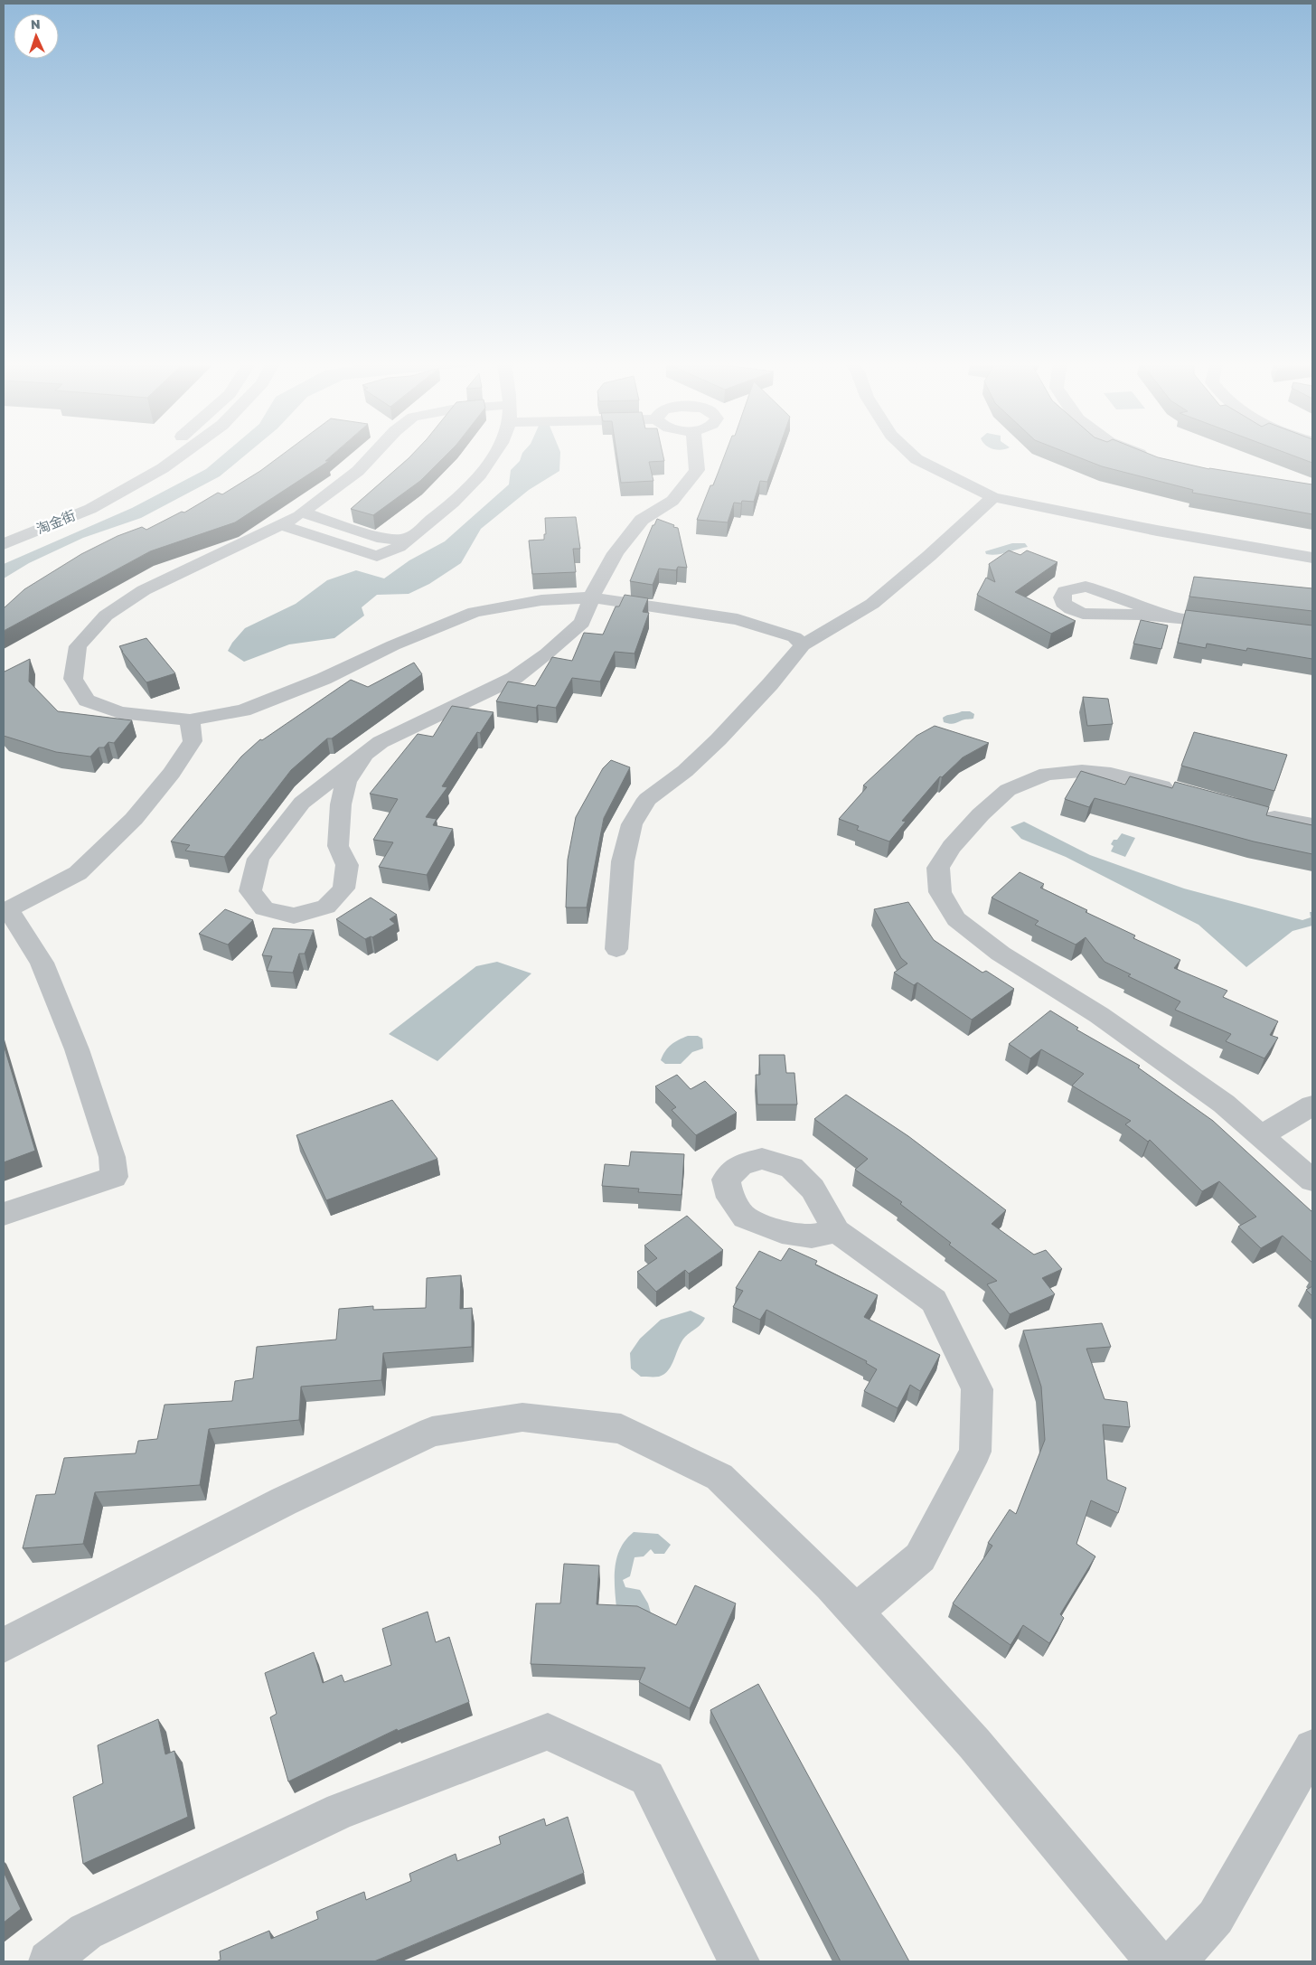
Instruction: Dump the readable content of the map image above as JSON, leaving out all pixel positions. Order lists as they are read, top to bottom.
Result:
{
  "streets": {
    "street": ["淘金街"]
  },
  "north": "top"
}
